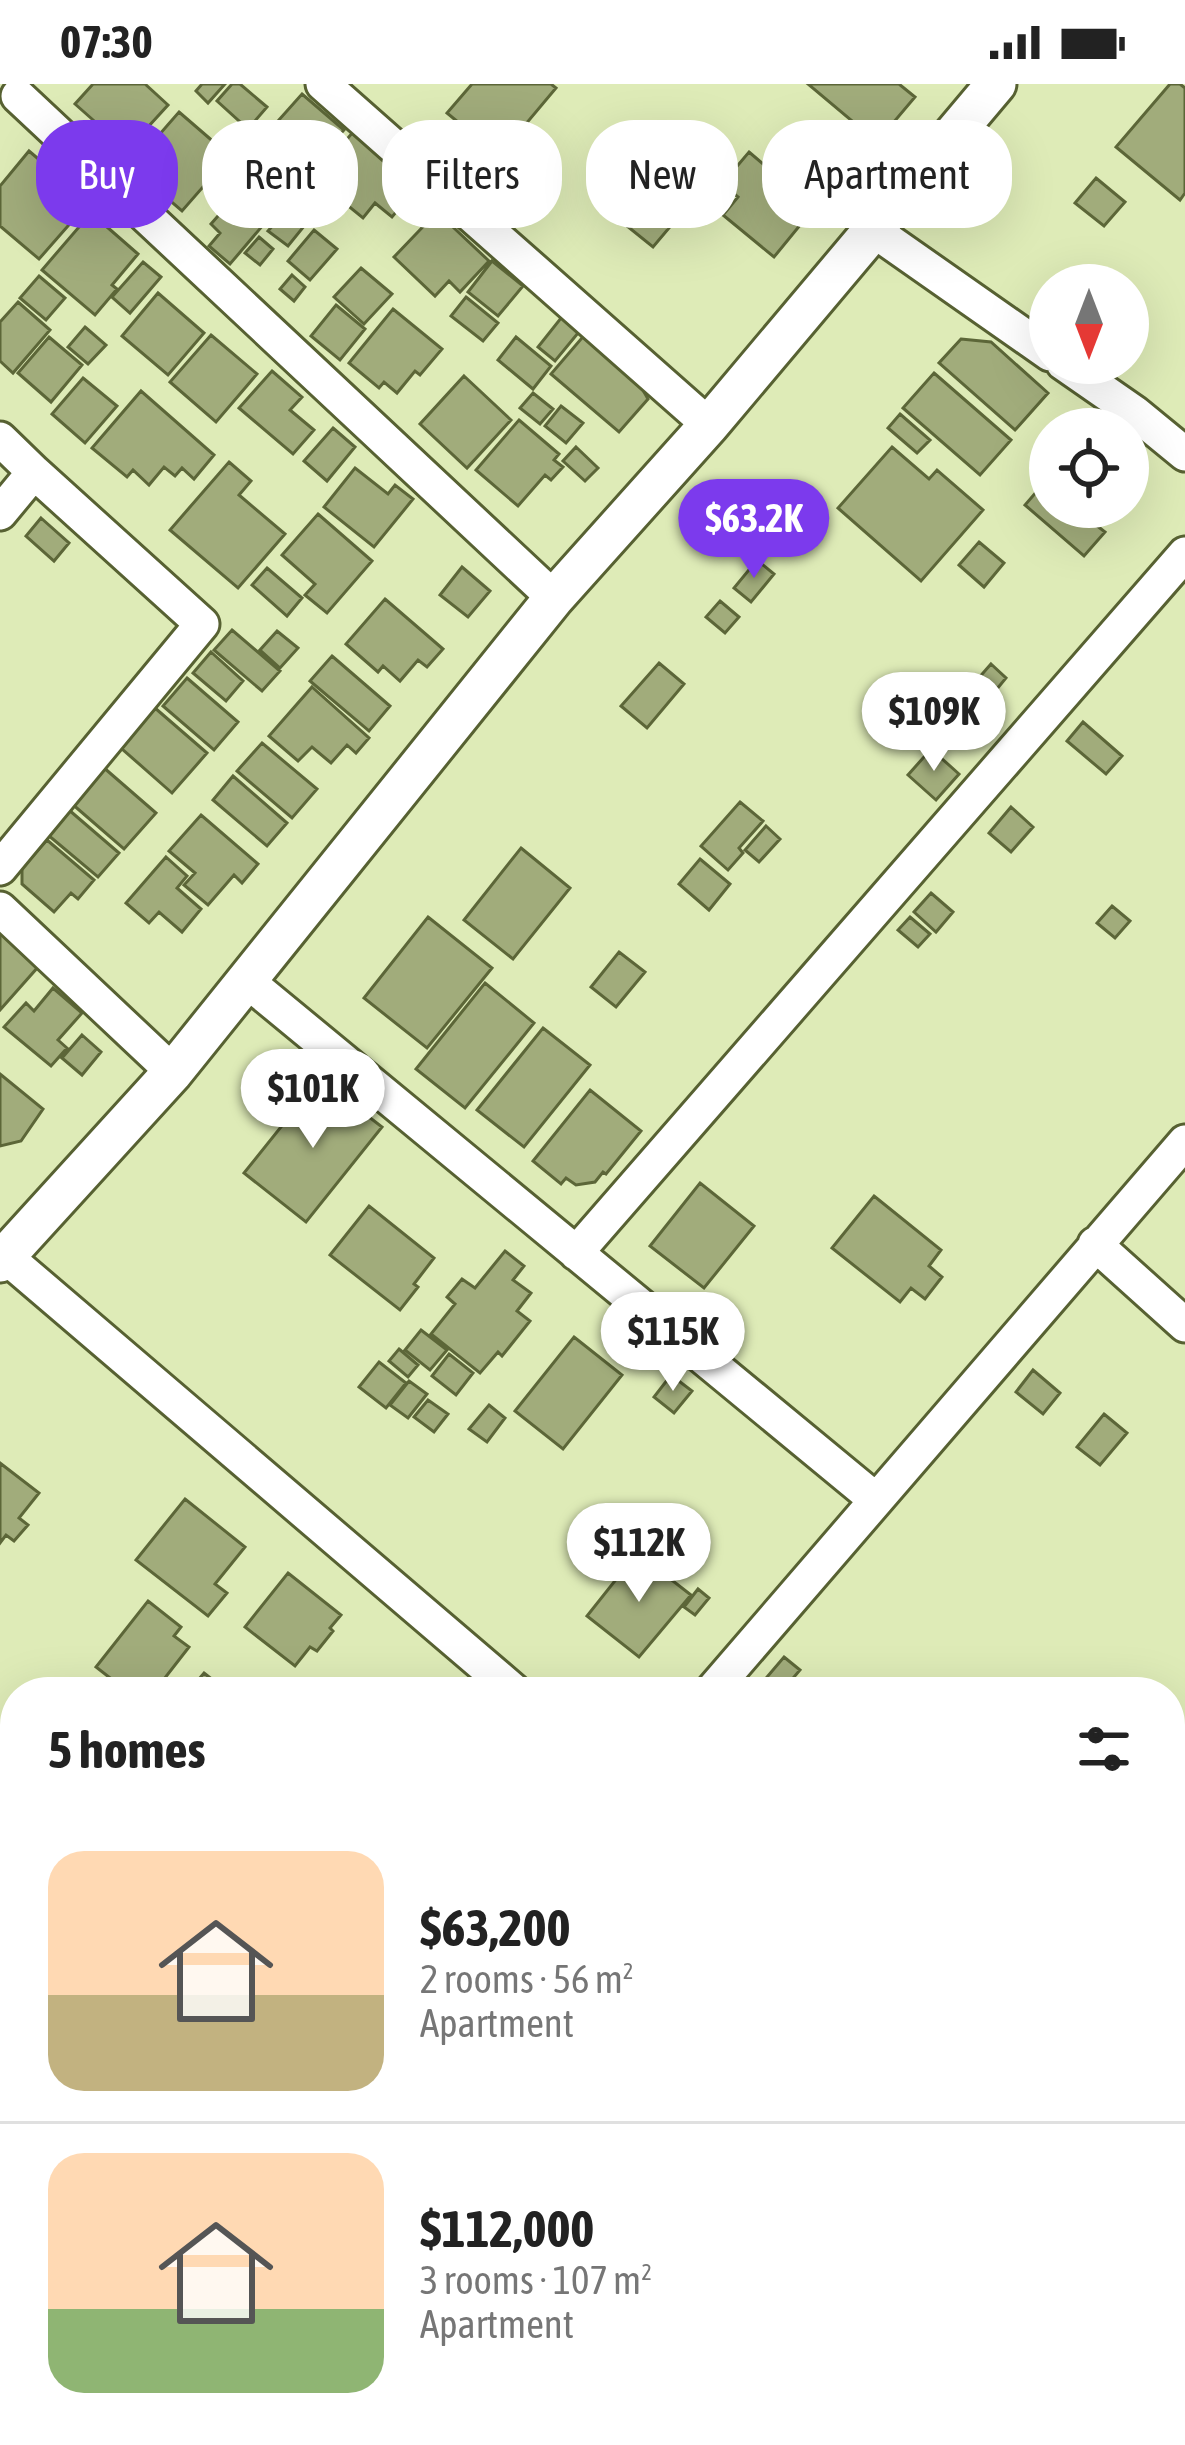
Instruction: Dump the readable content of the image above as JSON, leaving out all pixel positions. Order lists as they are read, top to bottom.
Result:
{
  "north": "bottom",
  "page": {
    "status": "07:30",
    "chip": [
      "Buy",
      "Rent",
      "Filters",
      "New",
      "Apartment"
    ],
    "price": [
      "$63.2K",
      "$109K",
      "$101K",
      "$115K",
      "$112K"
    ],
    "heading": "5 homes",
    "list": [
      {
        "name": "$63,200",
        "note": "2 rooms · 56 m² · Apartment"
      },
      {
        "name": "$112,000",
        "note": "3 rooms · 107 m² · Apartment"
      }
    ]
  }
}
